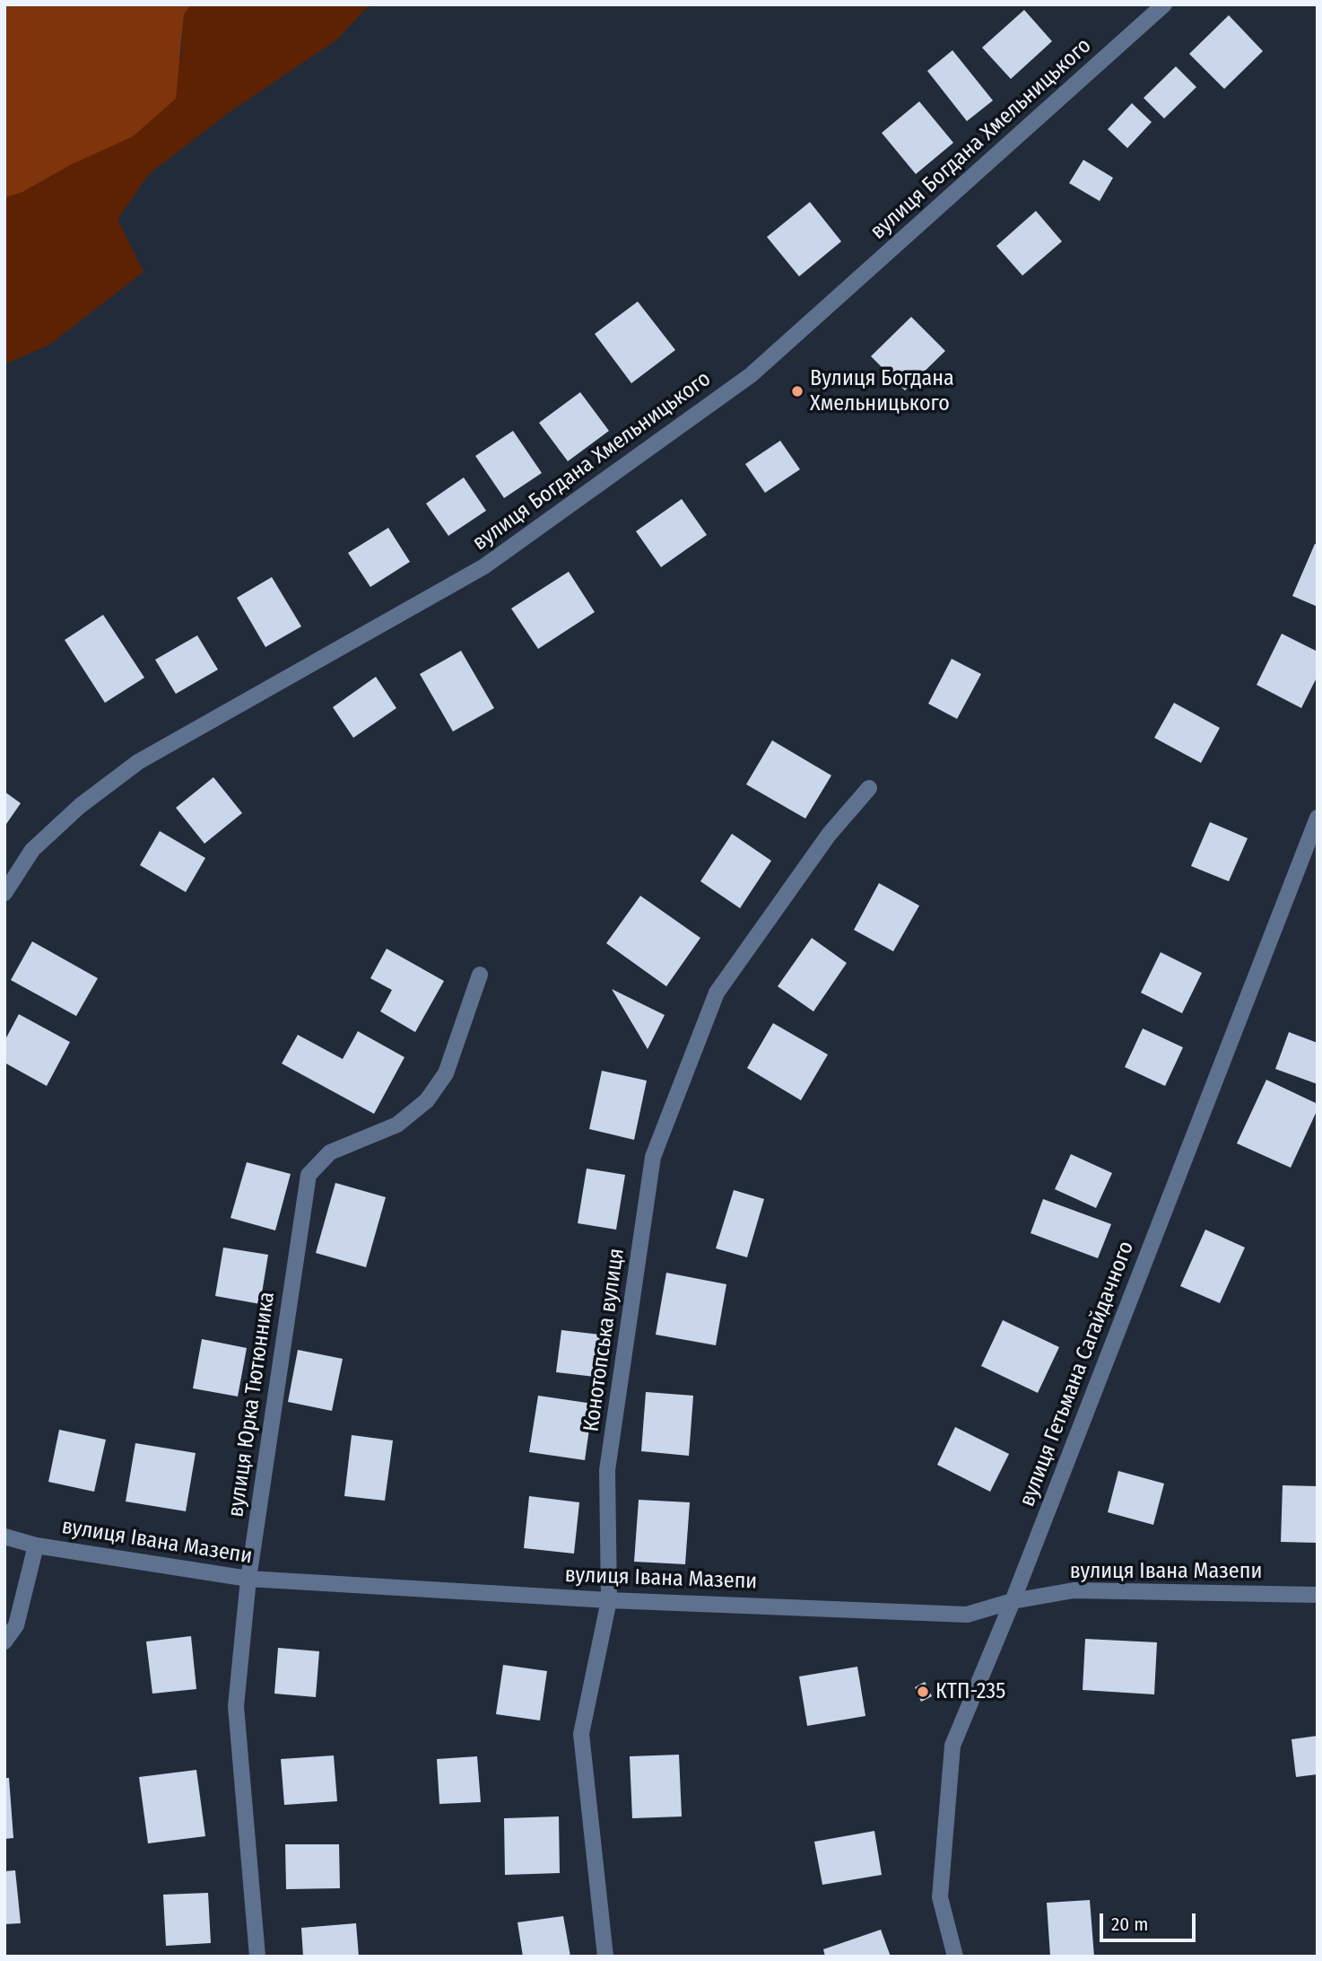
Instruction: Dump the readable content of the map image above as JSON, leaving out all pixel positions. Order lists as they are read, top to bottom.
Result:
{
  "streets": {
    "street": [
      "вулиця Богдана Хмельницького",
      "Конотопська вулиця",
      "вулиця Гетьмана Сагайдачного",
      "вулиця Юрка Тютюнника",
      "вулиця Івана Мазепи"
    ]
  },
  "crossings": [
    ["Конотопська вулиця", "вулиця Івана Мазепи"],
    ["вулиця Гетьмана Сагайдачного", "вулиця Івана Мазепи"],
    ["вулиця Юрка Тютюнника", "вулиця Івана Мазепи"]
  ],
  "places": ["Вулиця Богдана Хмельницького", "КТП-235"],
  "scale_bar": "20 m"
}
